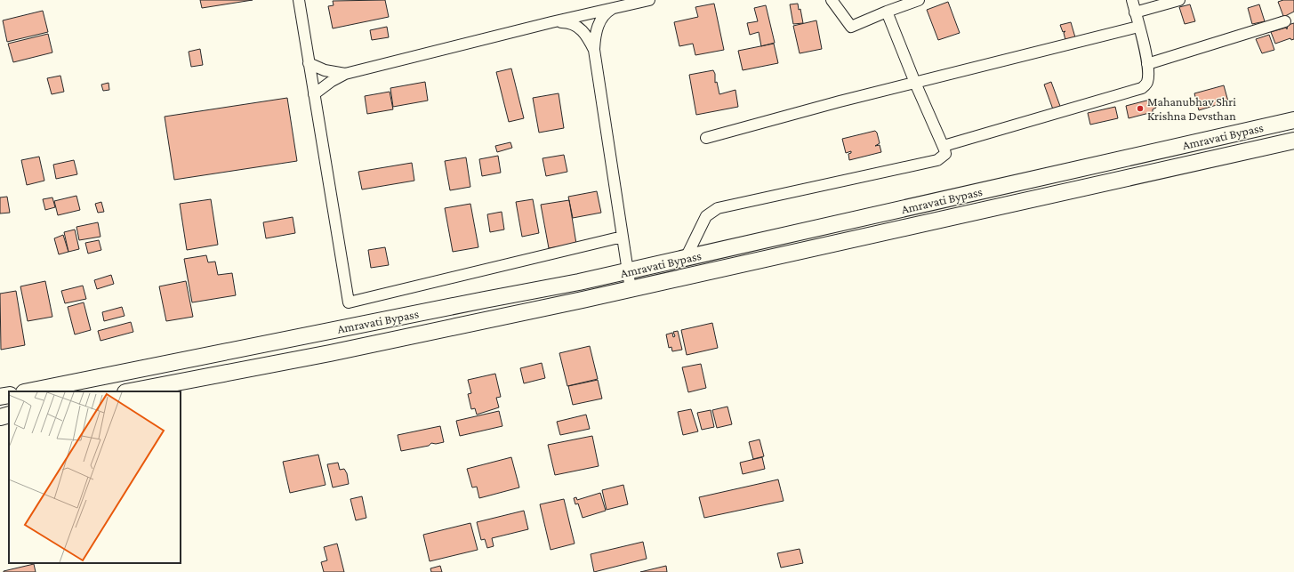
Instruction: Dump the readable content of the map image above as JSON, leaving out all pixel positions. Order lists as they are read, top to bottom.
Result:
{
  "streets": {
    "highway": ["Amravati Bypass"]
  },
  "places": ["Mahanubhav Shri Krishna Devsthan"]
}
